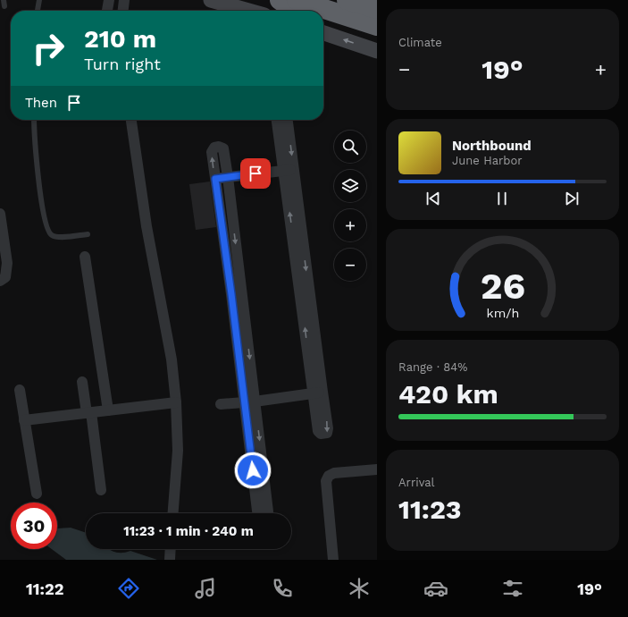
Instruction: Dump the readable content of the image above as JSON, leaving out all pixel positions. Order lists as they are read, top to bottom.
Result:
{
  "page": {
    "tile": [
      "Climate",
      ["Range · 84%", "420 km"],
      ["Arrival", "11:23"]
    ],
    "turn": ["210 m", "Turn right"],
    "heat": ["−", "19°", "+"],
    "then": "Then",
    "map_buttons": ["+", "−"],
    "song": ["Northbound", "June Harbor"],
    "limit": "30",
    "trip": "11:23 · 1 min · 240 m",
    "tabs": ["11:22", "19°"],
    "gauge": ["26", "km/h"]
  }
}
